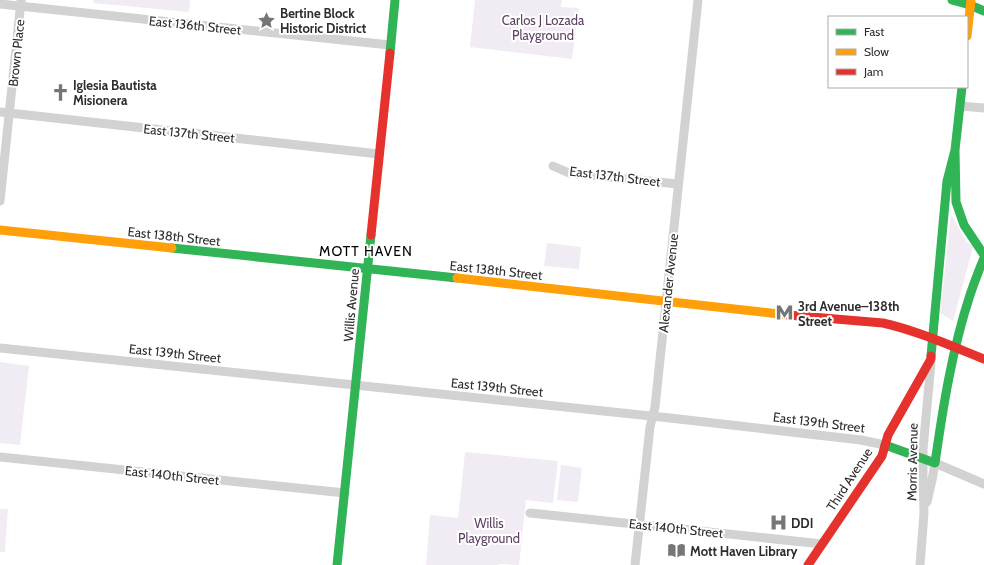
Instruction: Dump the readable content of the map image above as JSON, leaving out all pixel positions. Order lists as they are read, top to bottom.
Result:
{
  "streets": {
    "main road": [
      "East 138th Street",
      "Willis Avenue",
      "East 139th Street",
      "Morris Avenue",
      "Third Avenue"
    ],
    "street": [
      "East 136th Street",
      "Brown Place",
      "East 137th Street",
      "Alexander Avenue",
      "East 140th Street"
    ]
  },
  "crossings": [
    ["East 136th Street", "Brown Place"],
    ["East 136th Street", "Willis Avenue"],
    ["Brown Place", "East 137th Street"],
    ["East 137th Street", "Alexander Avenue"],
    ["East 137th Street", "Willis Avenue"],
    ["East 138th Street", "Alexander Avenue"],
    ["East 138th Street", "Willis Avenue"],
    ["East 138th Street", "Morris Avenue"],
    ["East 138th Street", "Third Avenue"],
    ["Alexander Avenue", "East 139th Street"],
    ["Alexander Avenue", "East 140th Street"],
    ["Willis Avenue", "East 139th Street"],
    ["Willis Avenue", "East 140th Street"],
    ["East 139th Street", "Morris Avenue"],
    ["East 139th Street", "Third Avenue"],
    ["Morris Avenue", "Third Avenue"],
    ["East 140th Street", "Third Avenue"]
  ],
  "districts": ["MOTT HAVEN"],
  "parks": ["Carlos J Lozada Playground", "Willis Playground"],
  "places": {
    "place": ["Bertine Block Historic District"],
    "church": ["Iglesia Bautista Misionera"],
    "metro station": ["3rd Avenue–138th Street"],
    "hospital": ["DDI"],
    "library": ["Mott Haven Library"]
  },
  "legend": ["Fast", "Slow", "Jam"]
}
